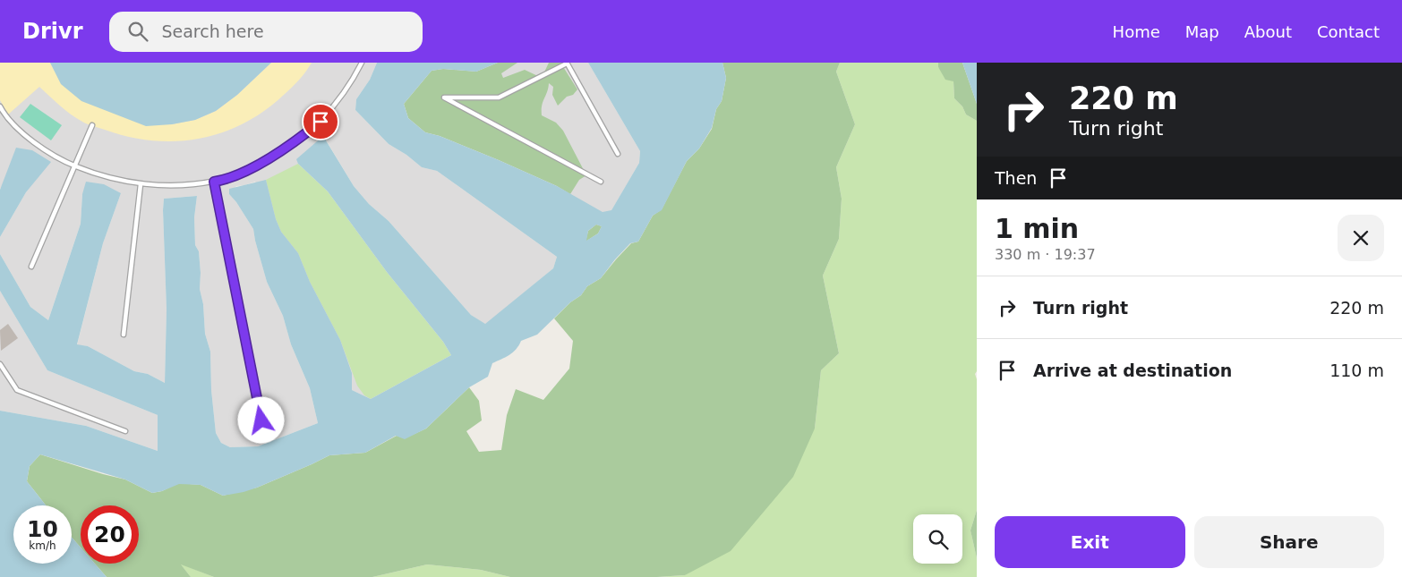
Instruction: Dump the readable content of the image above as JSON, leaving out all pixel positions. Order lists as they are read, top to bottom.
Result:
{
  "page": {
    "header": "Drivr",
    "search": "Search here",
    "nav": [
      "Home",
      "Map",
      "About",
      "Contact"
    ],
    "turn": ["220 m", "Turn right"],
    "then": "Then",
    "heading": ["1 min", "330 m · 19:37"],
    "list": [
      {
        "name": "Turn right",
        "value": "220 m"
      },
      {
        "name": "Arrive at destination",
        "value": "110 m"
      }
    ],
    "speed": "10 km/h",
    "limit": "20",
    "buttons": ["Exit", "Share"]
  }
}
